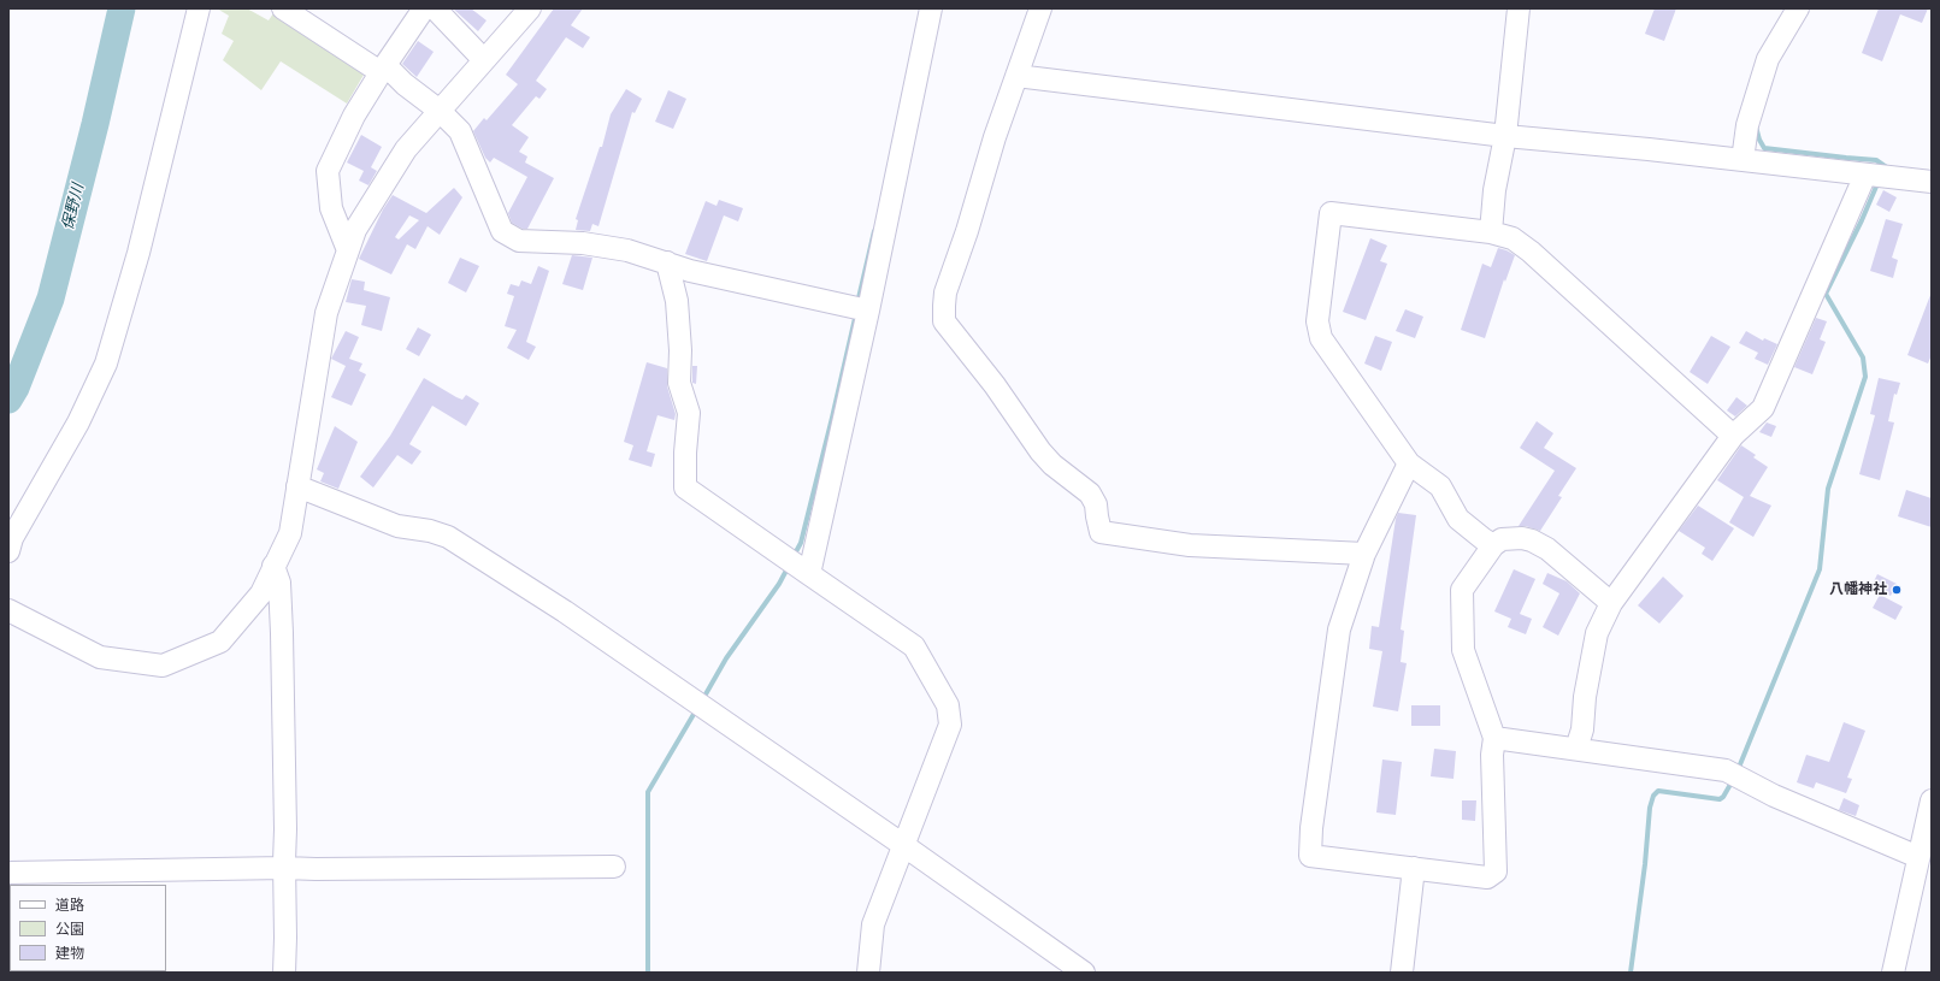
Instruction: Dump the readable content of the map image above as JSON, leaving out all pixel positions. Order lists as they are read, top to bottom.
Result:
{
  "water": ["保野川"],
  "places": ["八幡神社"],
  "legend": ["道路", "公園", "建物"]
}
